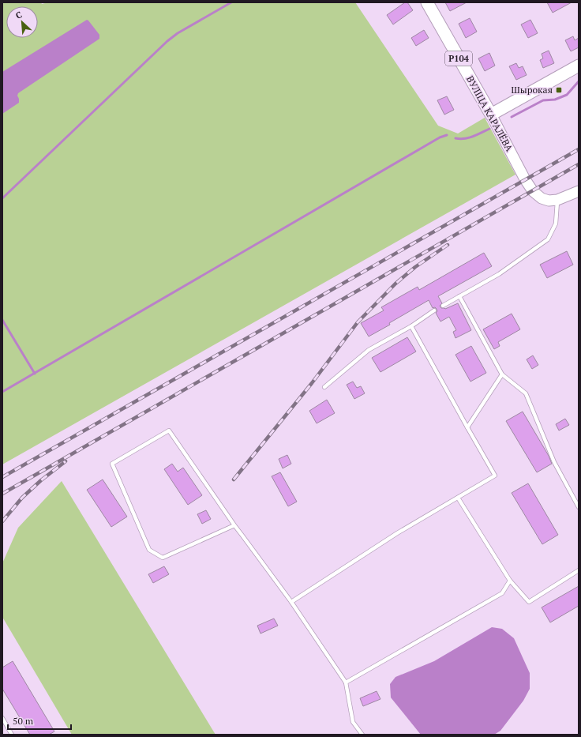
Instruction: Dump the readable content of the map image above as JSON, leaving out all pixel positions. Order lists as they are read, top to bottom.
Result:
{
  "streets": {
    "main road": ["Р104", "ВУЛІЦА КАРАЛЁВА"]
  },
  "places": {
    "transit": ["Шырокая"]
  },
  "scale_bar": "50 m",
  "north": "top left"
}
